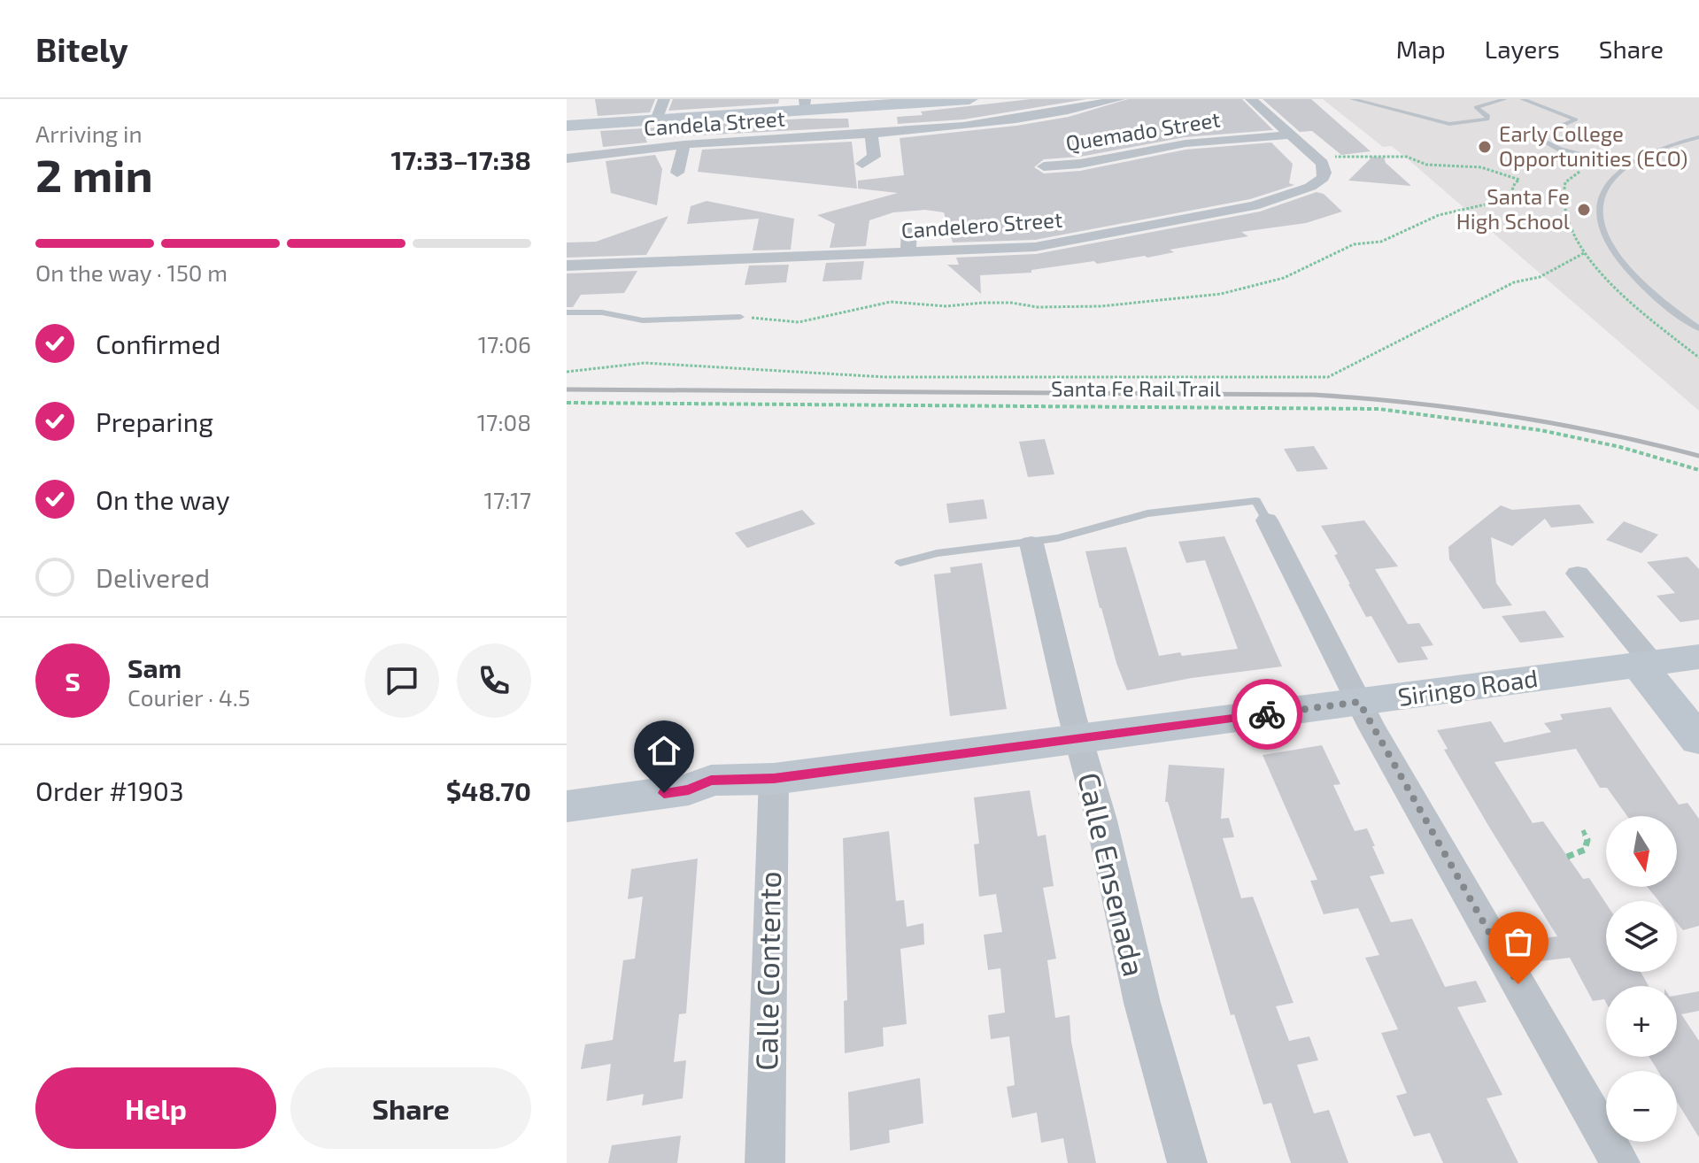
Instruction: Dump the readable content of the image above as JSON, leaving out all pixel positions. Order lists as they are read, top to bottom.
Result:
{
  "streets": {
    "main road": ["Siringo Road"],
    "street": [
      "Candela Street",
      "Quemado Street",
      "Candelero Street",
      "Calle Ensenada",
      "Calle Contento"
    ],
    "path": ["Santa Fe Rail Trail"]
  },
  "crossings": [
    ["Siringo Road", "Calle Ensenada"],
    ["Siringo Road", "Calle Contento"]
  ],
  "places": ["Early College Opportunities (ECO)", "Santa Fe High School"],
  "north": "bottom",
  "page": {
    "header": "Bitely",
    "nav": ["Map", "Layers", "Share"],
    "heading": ["2 min", "Arriving in", "17:33–17:38"],
    "panel": [
      "Sam",
      "Courier · 4.5",
      "Order #1903",
      "$48.70"
    ],
    "bar": "On the way · 150 m",
    "list": [
      ["Confirmed", "17:06"],
      ["Preparing", "17:08"],
      ["On the way", "17:17"],
      "Delivered"
    ],
    "round": "S",
    "map_buttons": ["+", "−"],
    "buttons": ["Help", "Share"]
  }
}
